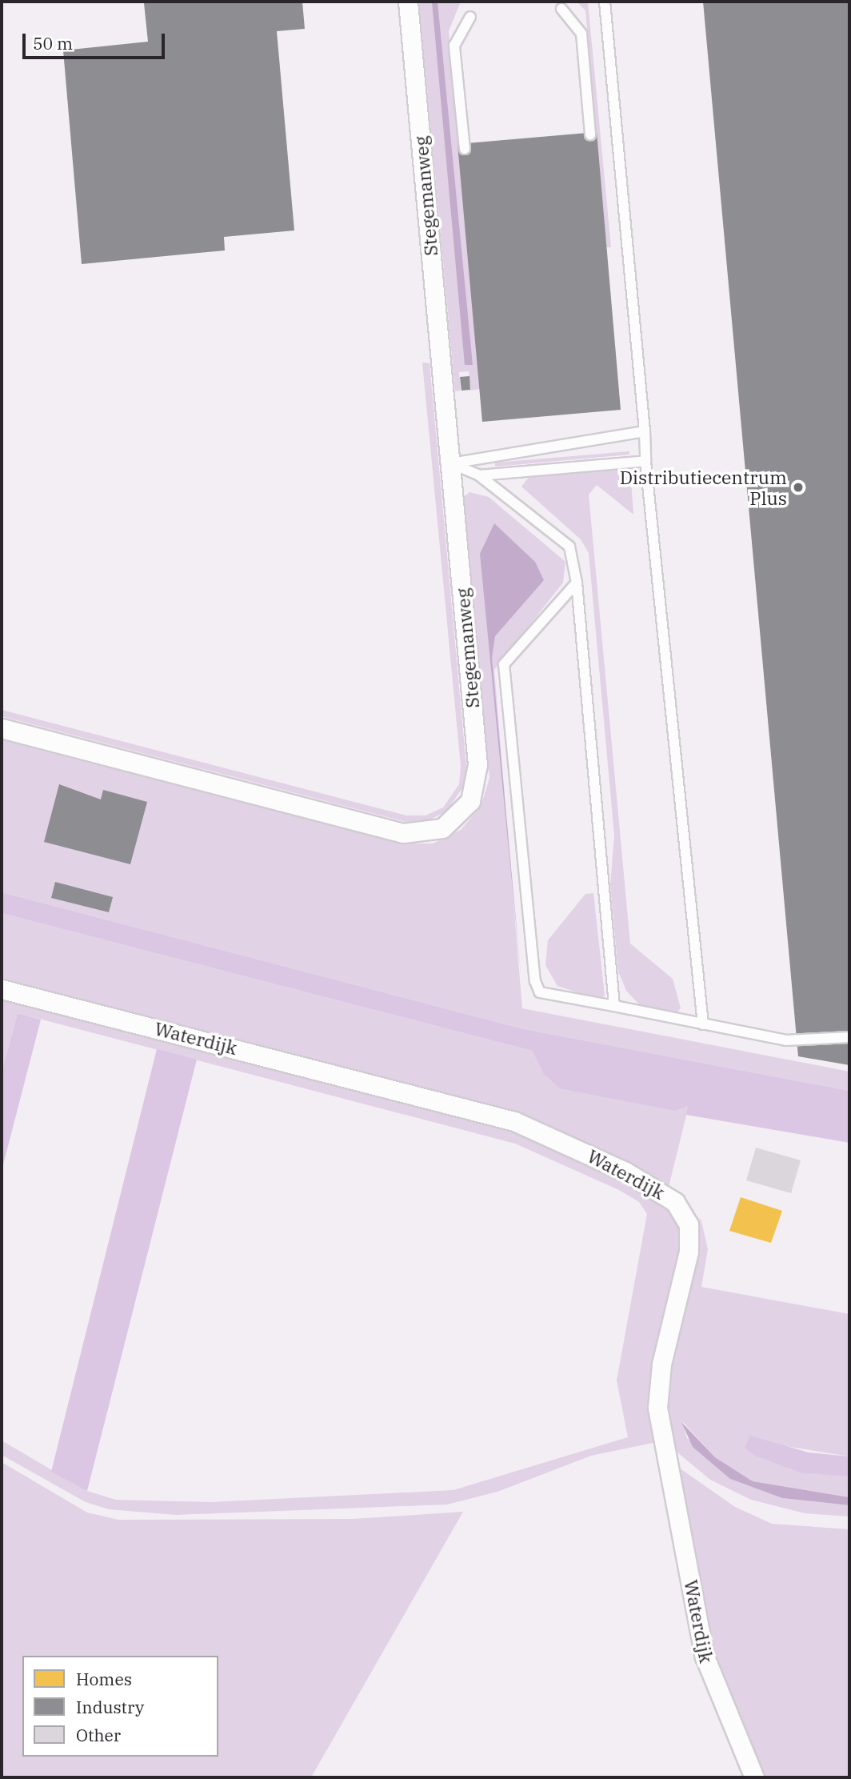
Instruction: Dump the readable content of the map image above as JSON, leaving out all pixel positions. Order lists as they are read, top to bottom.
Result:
{
  "streets": {
    "street": ["Stegemanweg", "Waterdijk"]
  },
  "places": ["Distributiecentrum Plus"],
  "legend": ["Homes", "Industry", "Other"],
  "scale_bar": "50 m"
}
